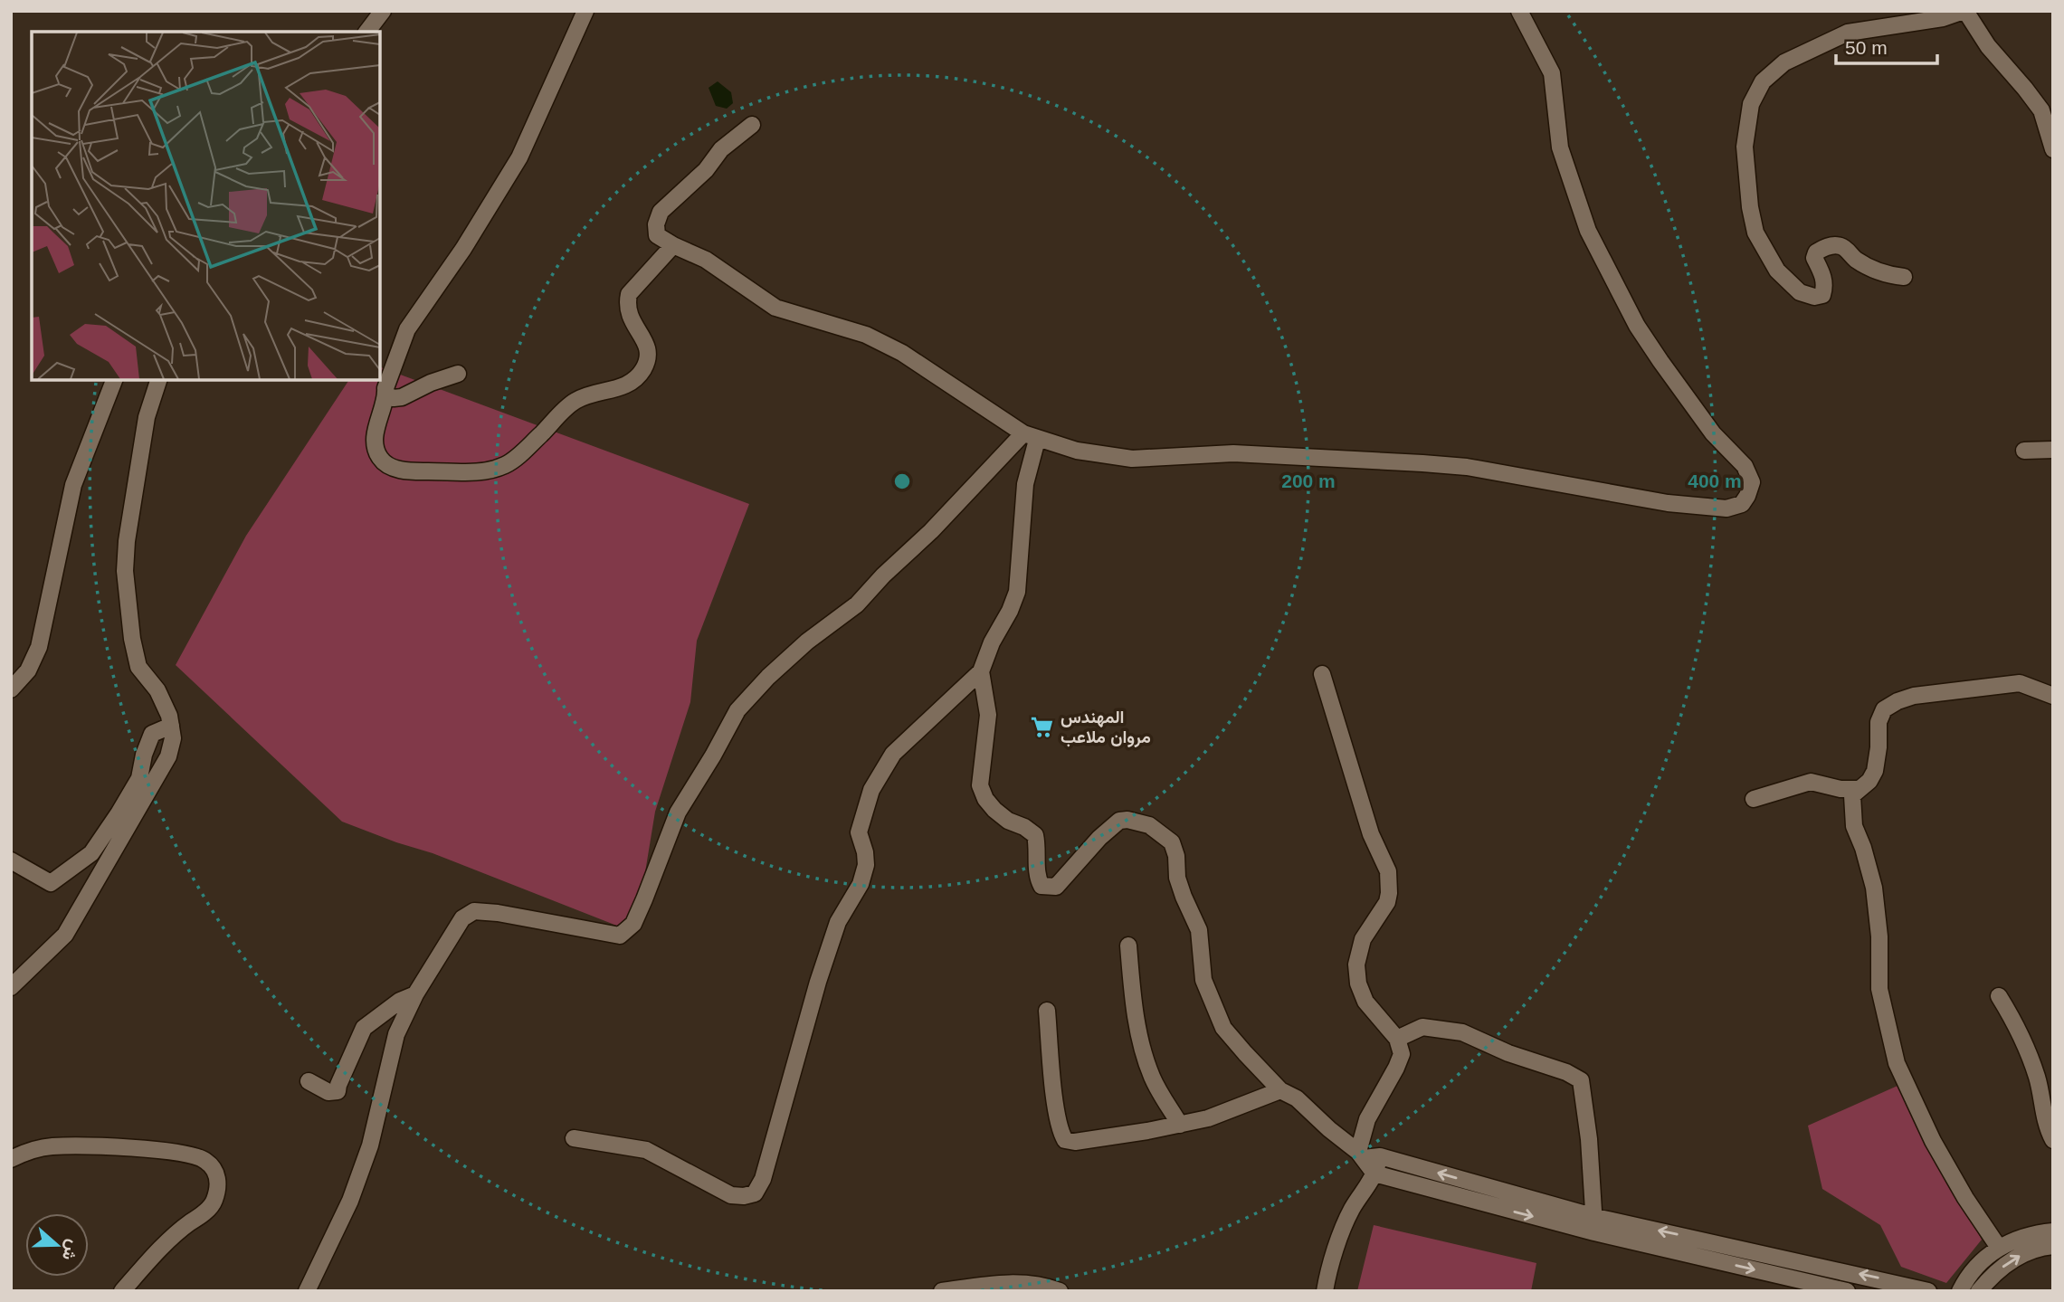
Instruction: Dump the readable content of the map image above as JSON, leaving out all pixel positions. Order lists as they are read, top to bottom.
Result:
{
  "places": {
    "supermarket": ["المهندس مروان ملاعب"]
  },
  "scale_bar": "50 m",
  "north": "right",
  "rings": ["200 m", "400 m"]
}
